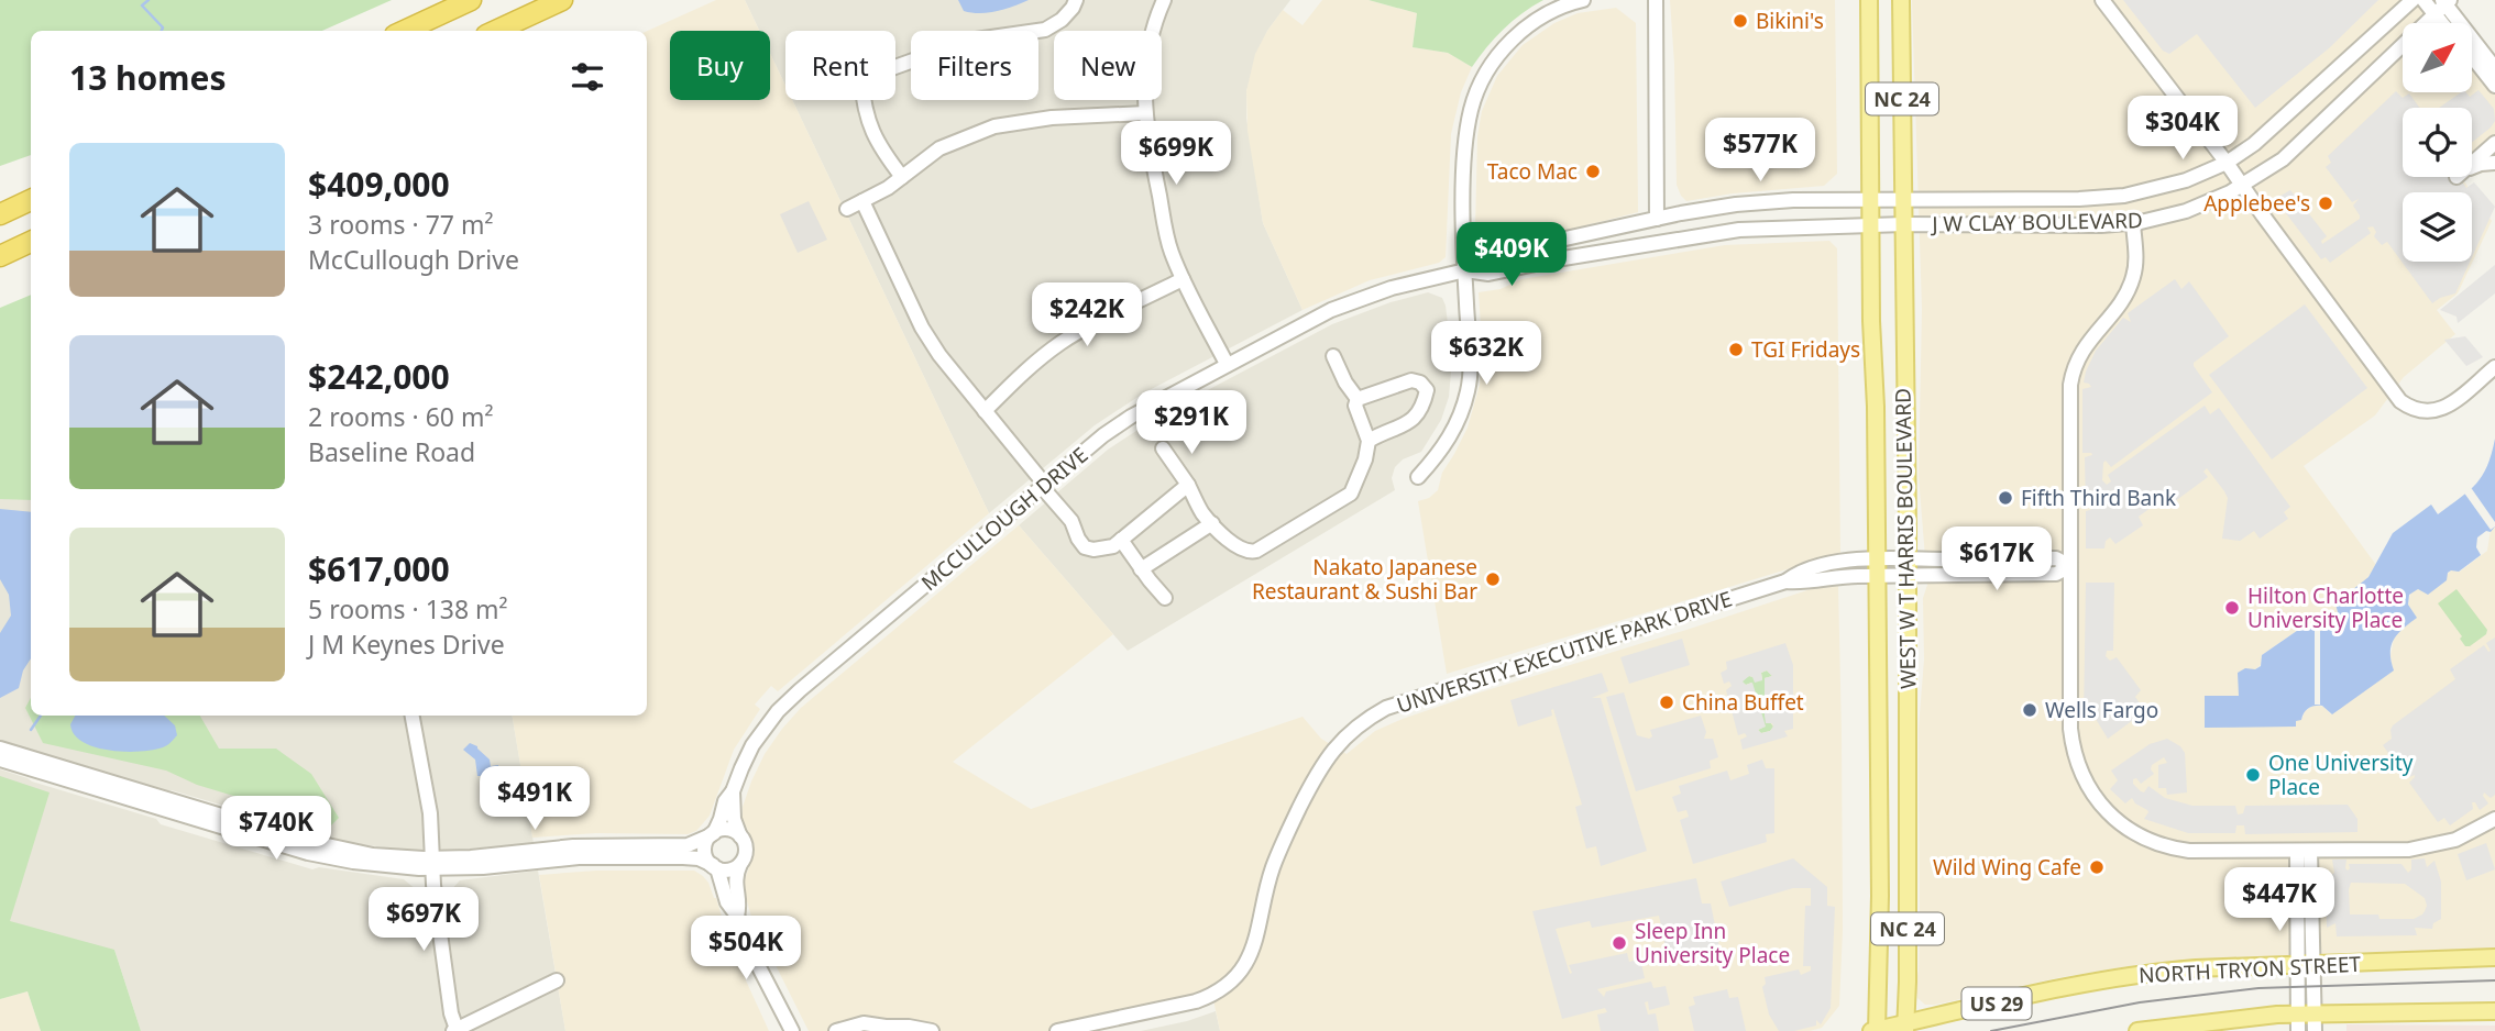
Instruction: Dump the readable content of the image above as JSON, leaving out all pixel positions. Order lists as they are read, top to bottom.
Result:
{
  "streets": {
    "main road": [
      "NC 24",
      "WEST W T HARRIS BOULEVARD",
      "NORTH TRYON STREET",
      "US 29"
    ],
    "street": ["J W CLAY BOULEVARD", "MCCULLOUGH DRIVE", "UNIVERSITY EXECUTIVE PARK DRIVE"]
  },
  "crossings": [
    ["J W CLAY BOULEVARD", "MCCULLOUGH DRIVE"],
    ["J W CLAY BOULEVARD", "WEST W T HARRIS BOULEVARD"],
    ["MCCULLOUGH DRIVE", "WEST W T HARRIS BOULEVARD"],
    ["WEST W T HARRIS BOULEVARD", "UNIVERSITY EXECUTIVE PARK DRIVE"],
    ["WEST W T HARRIS BOULEVARD", "NORTH TRYON STREET"]
  ],
  "places": [
    "Bikini's",
    "Taco Mac",
    "Applebee's",
    "TGI Fridays",
    "Fifth Third Bank",
    "Nakato Japanese Restaurant & Sushi Bar",
    "Hilton Charlotte University Place",
    "China Buffet",
    "Wells Fargo",
    "One University Place",
    "Wild Wing Cafe",
    "Sleep Inn University Place"
  ],
  "north": "top right",
  "page": {
    "chip": [
      "Buy",
      "Rent",
      "Filters",
      "New"
    ],
    "heading": "13 homes",
    "price": [
      "$304K",
      "$577K",
      "$699K",
      "$409K",
      "$242K",
      "$632K",
      "$291K",
      "$617K",
      "$491K",
      "$740K",
      "$447K",
      "$697K",
      "$504K"
    ],
    "list": [
      {
        "name": "$409,000",
        "note": "3 rooms · 77 m² · McCullough Drive"
      },
      {
        "name": "$242,000",
        "note": "2 rooms · 60 m² · Baseline Road"
      },
      {
        "name": "$617,000",
        "note": "5 rooms · 138 m² · J M Keynes Drive"
      }
    ]
  }
}
